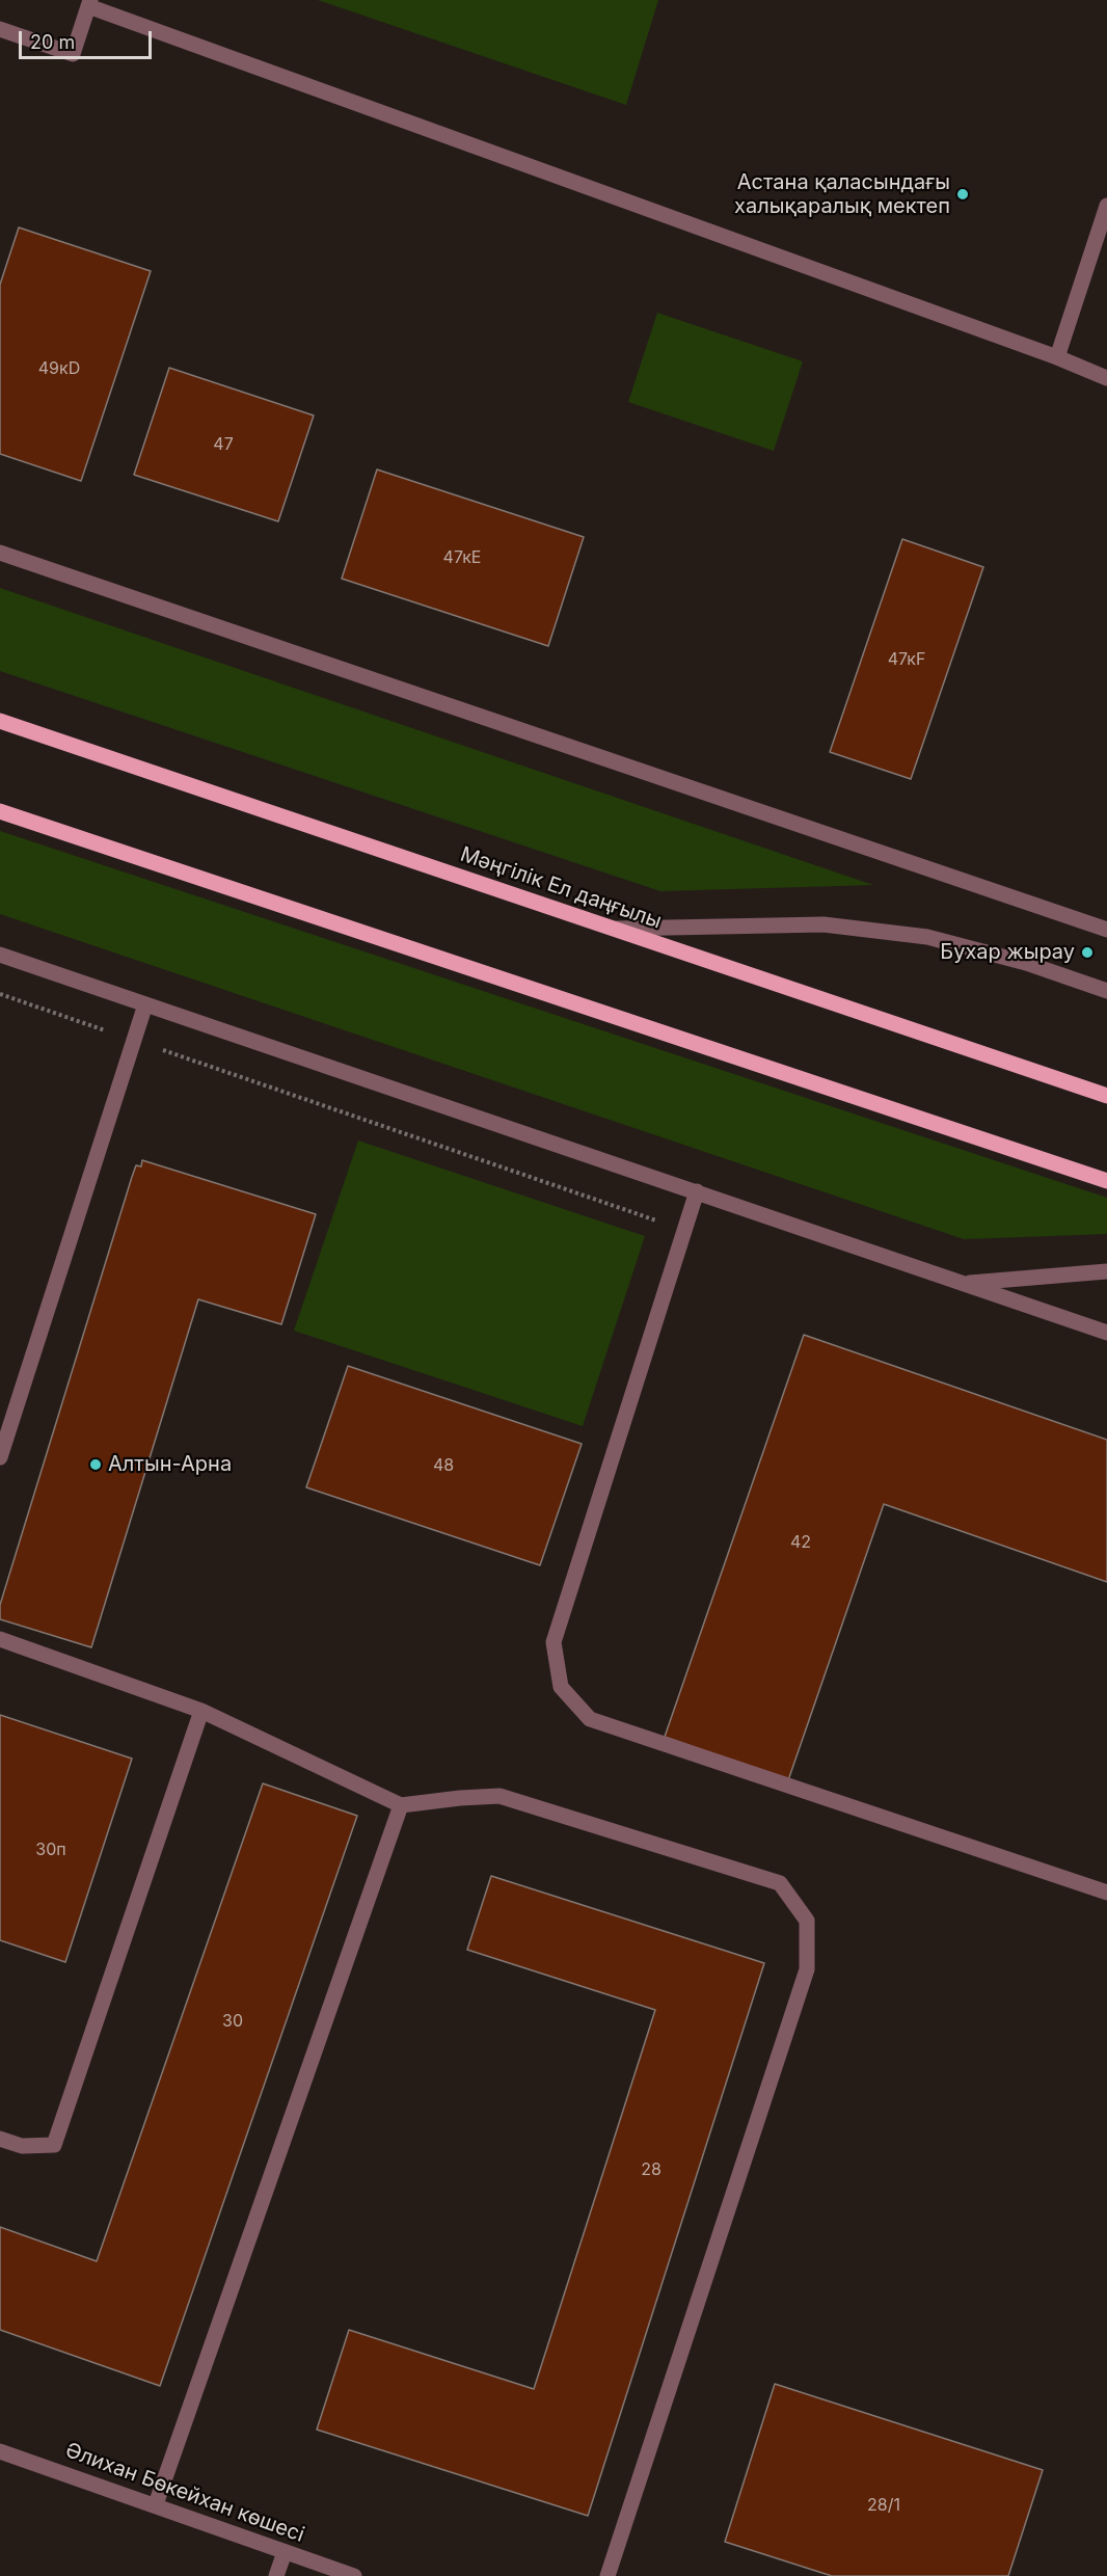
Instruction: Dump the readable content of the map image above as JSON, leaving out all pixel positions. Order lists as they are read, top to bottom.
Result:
{
  "streets": {
    "main road": ["Мәңгілік Ел даңғылы"],
    "street": ["Әлихан Бөкейхан көшесі"]
  },
  "places": ["Астана қаласындағы халықаралық мектеп", "Бухар жырау", "Алтын-Арна"],
  "house_numbers": [
    "49кD",
    "47",
    "47кЕ",
    "47кF",
    "48",
    "42",
    "30п",
    "30",
    "28",
    "28/1"
  ],
  "scale_bar": "20 m"
}
